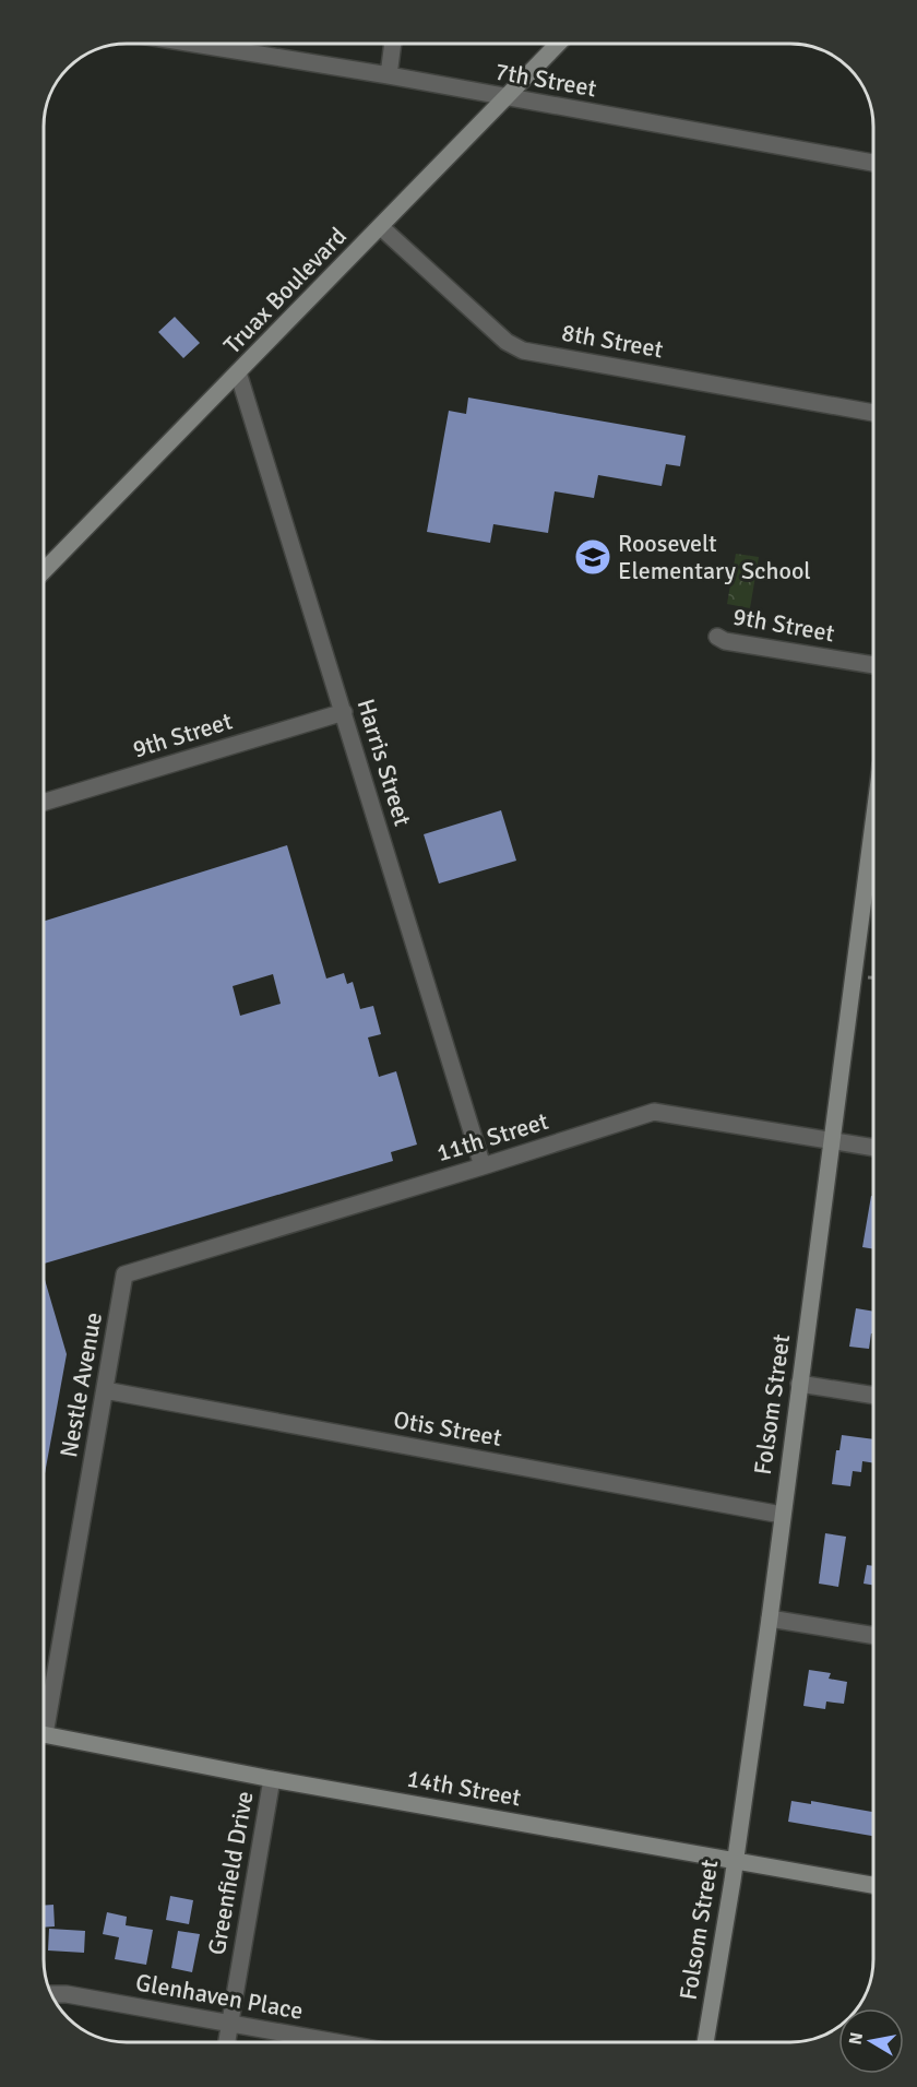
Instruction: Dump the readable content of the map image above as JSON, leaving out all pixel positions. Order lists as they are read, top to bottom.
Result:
{
  "streets": {
    "street": [
      "7th Street",
      "Truax Boulevard",
      "8th Street",
      "9th Street",
      "Harris Street",
      "11th Street",
      "Nestle Avenue",
      "Folsom Street",
      "Otis Street",
      "14th Street",
      "Greenfield Drive",
      "Glenhaven Place"
    ]
  },
  "crossings": [
    ["7th Street", "Truax Boulevard"],
    ["Truax Boulevard", "8th Street"],
    ["Truax Boulevard", "Harris Street"],
    ["9th Street", "Harris Street"],
    ["Harris Street", "11th Street"],
    ["11th Street", "Nestle Avenue"],
    ["11th Street", "Folsom Street"],
    ["Nestle Avenue", "Otis Street"],
    ["Folsom Street", "Otis Street"],
    ["Folsom Street", "14th Street"],
    ["14th Street", "Greenfield Drive"],
    ["Greenfield Drive", "Glenhaven Place"]
  ],
  "places": {
    "school or university": ["Roosevelt Elementary School"]
  },
  "north": "left"
}
